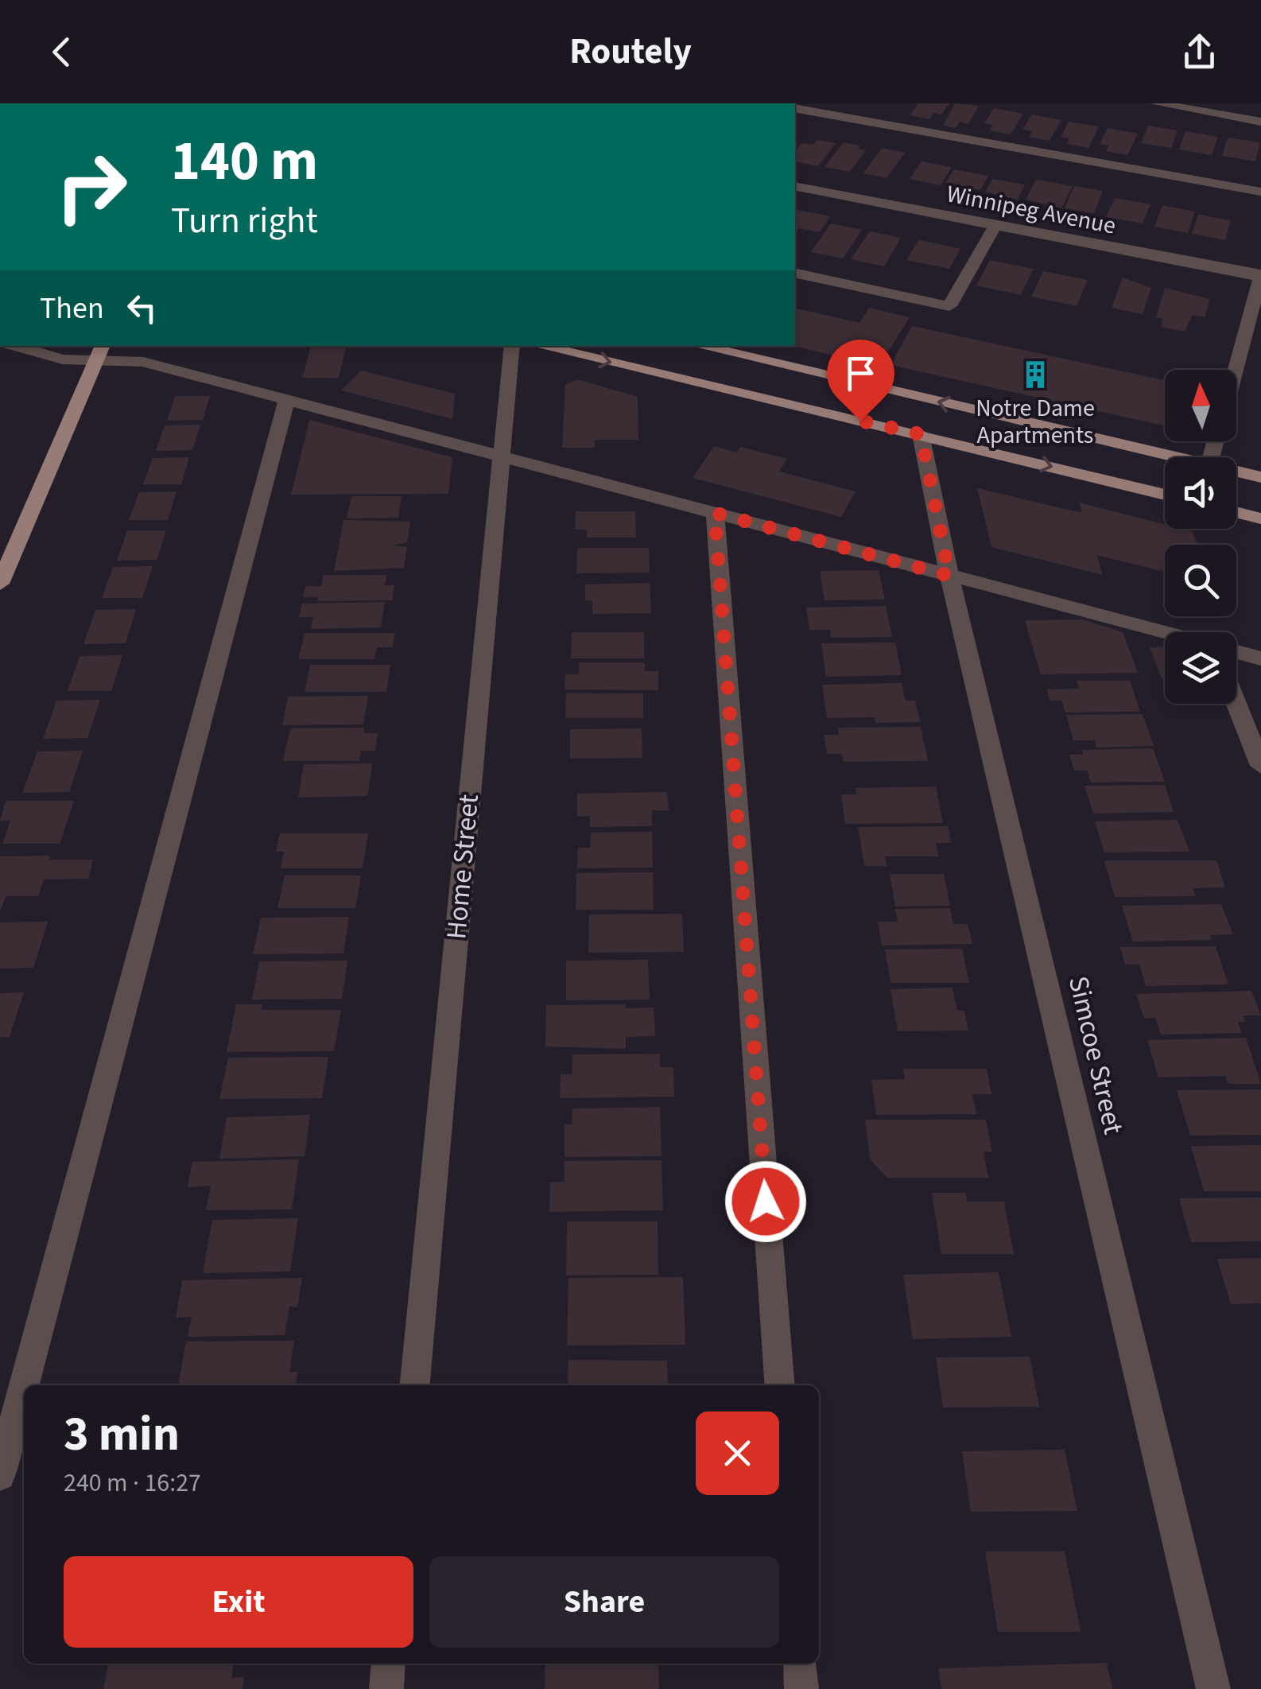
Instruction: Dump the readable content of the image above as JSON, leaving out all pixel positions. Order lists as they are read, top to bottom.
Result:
{
  "streets": {
    "street": ["Winnipeg Avenue", "Home Street", "Simcoe Street"]
  },
  "places": {
    "building": ["Notre Dame Apartments"]
  },
  "north": "top",
  "page": {
    "header": "Routely",
    "turn": ["140 m", "Turn right"],
    "then": "Then",
    "heading": ["3 min", "240 m · 16:27"],
    "buttons": ["Exit", "Share"]
  }
}
